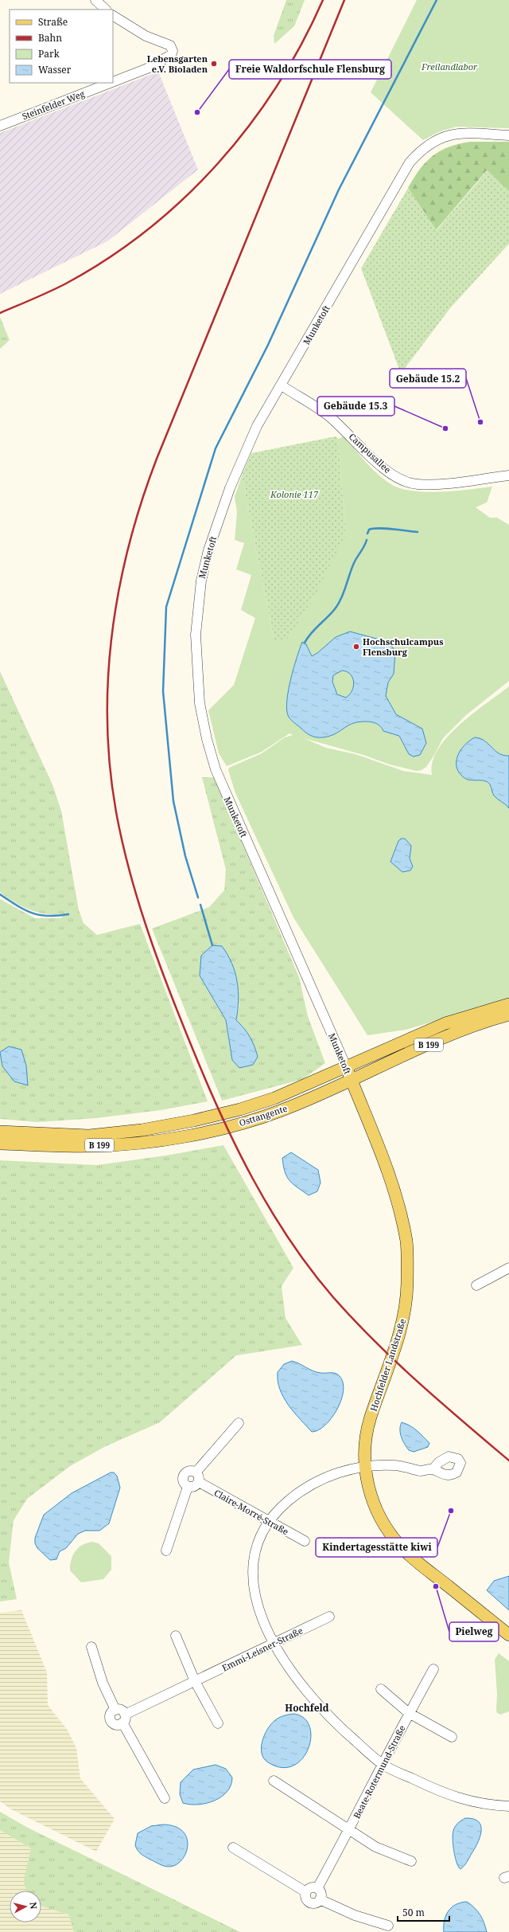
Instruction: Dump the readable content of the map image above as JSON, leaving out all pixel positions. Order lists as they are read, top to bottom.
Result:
{
  "streets": {
    "main road": [
      "Munketoft",
      "B 199",
      "Osttangente",
      "Hochfelder Landstraße"
    ],
    "street": [
      "Steinfelder Weg",
      "Campusallee",
      "Claire-Morré-Straße",
      "Emmi-Leisner-Straße",
      "Beate-Rotermund-Straße"
    ]
  },
  "crossings": [
    ["Munketoft", "Campusallee"],
    ["Munketoft", "Osttangente"],
    ["Munketoft", "Hochfelder Landstraße"],
    ["Osttangente", "Hochfelder Landstraße"]
  ],
  "districts": ["Hochfeld"],
  "parks": ["Freilandlabor", "Kolonie 117"],
  "places": [
    "Lebensgarten e.V. Bioladen",
    "Freie Waldorfschule Flensburg",
    "Gebäude 15.2",
    "Gebäude 15.3",
    "Hochschulcampus Flensburg",
    "Kindertagesstätte kiwi",
    "Pielweg"
  ],
  "legend": [
    "Straße",
    "Bahn",
    "Park",
    "Wasser"
  ],
  "scale_bar": "50 m",
  "north": "right"
}
